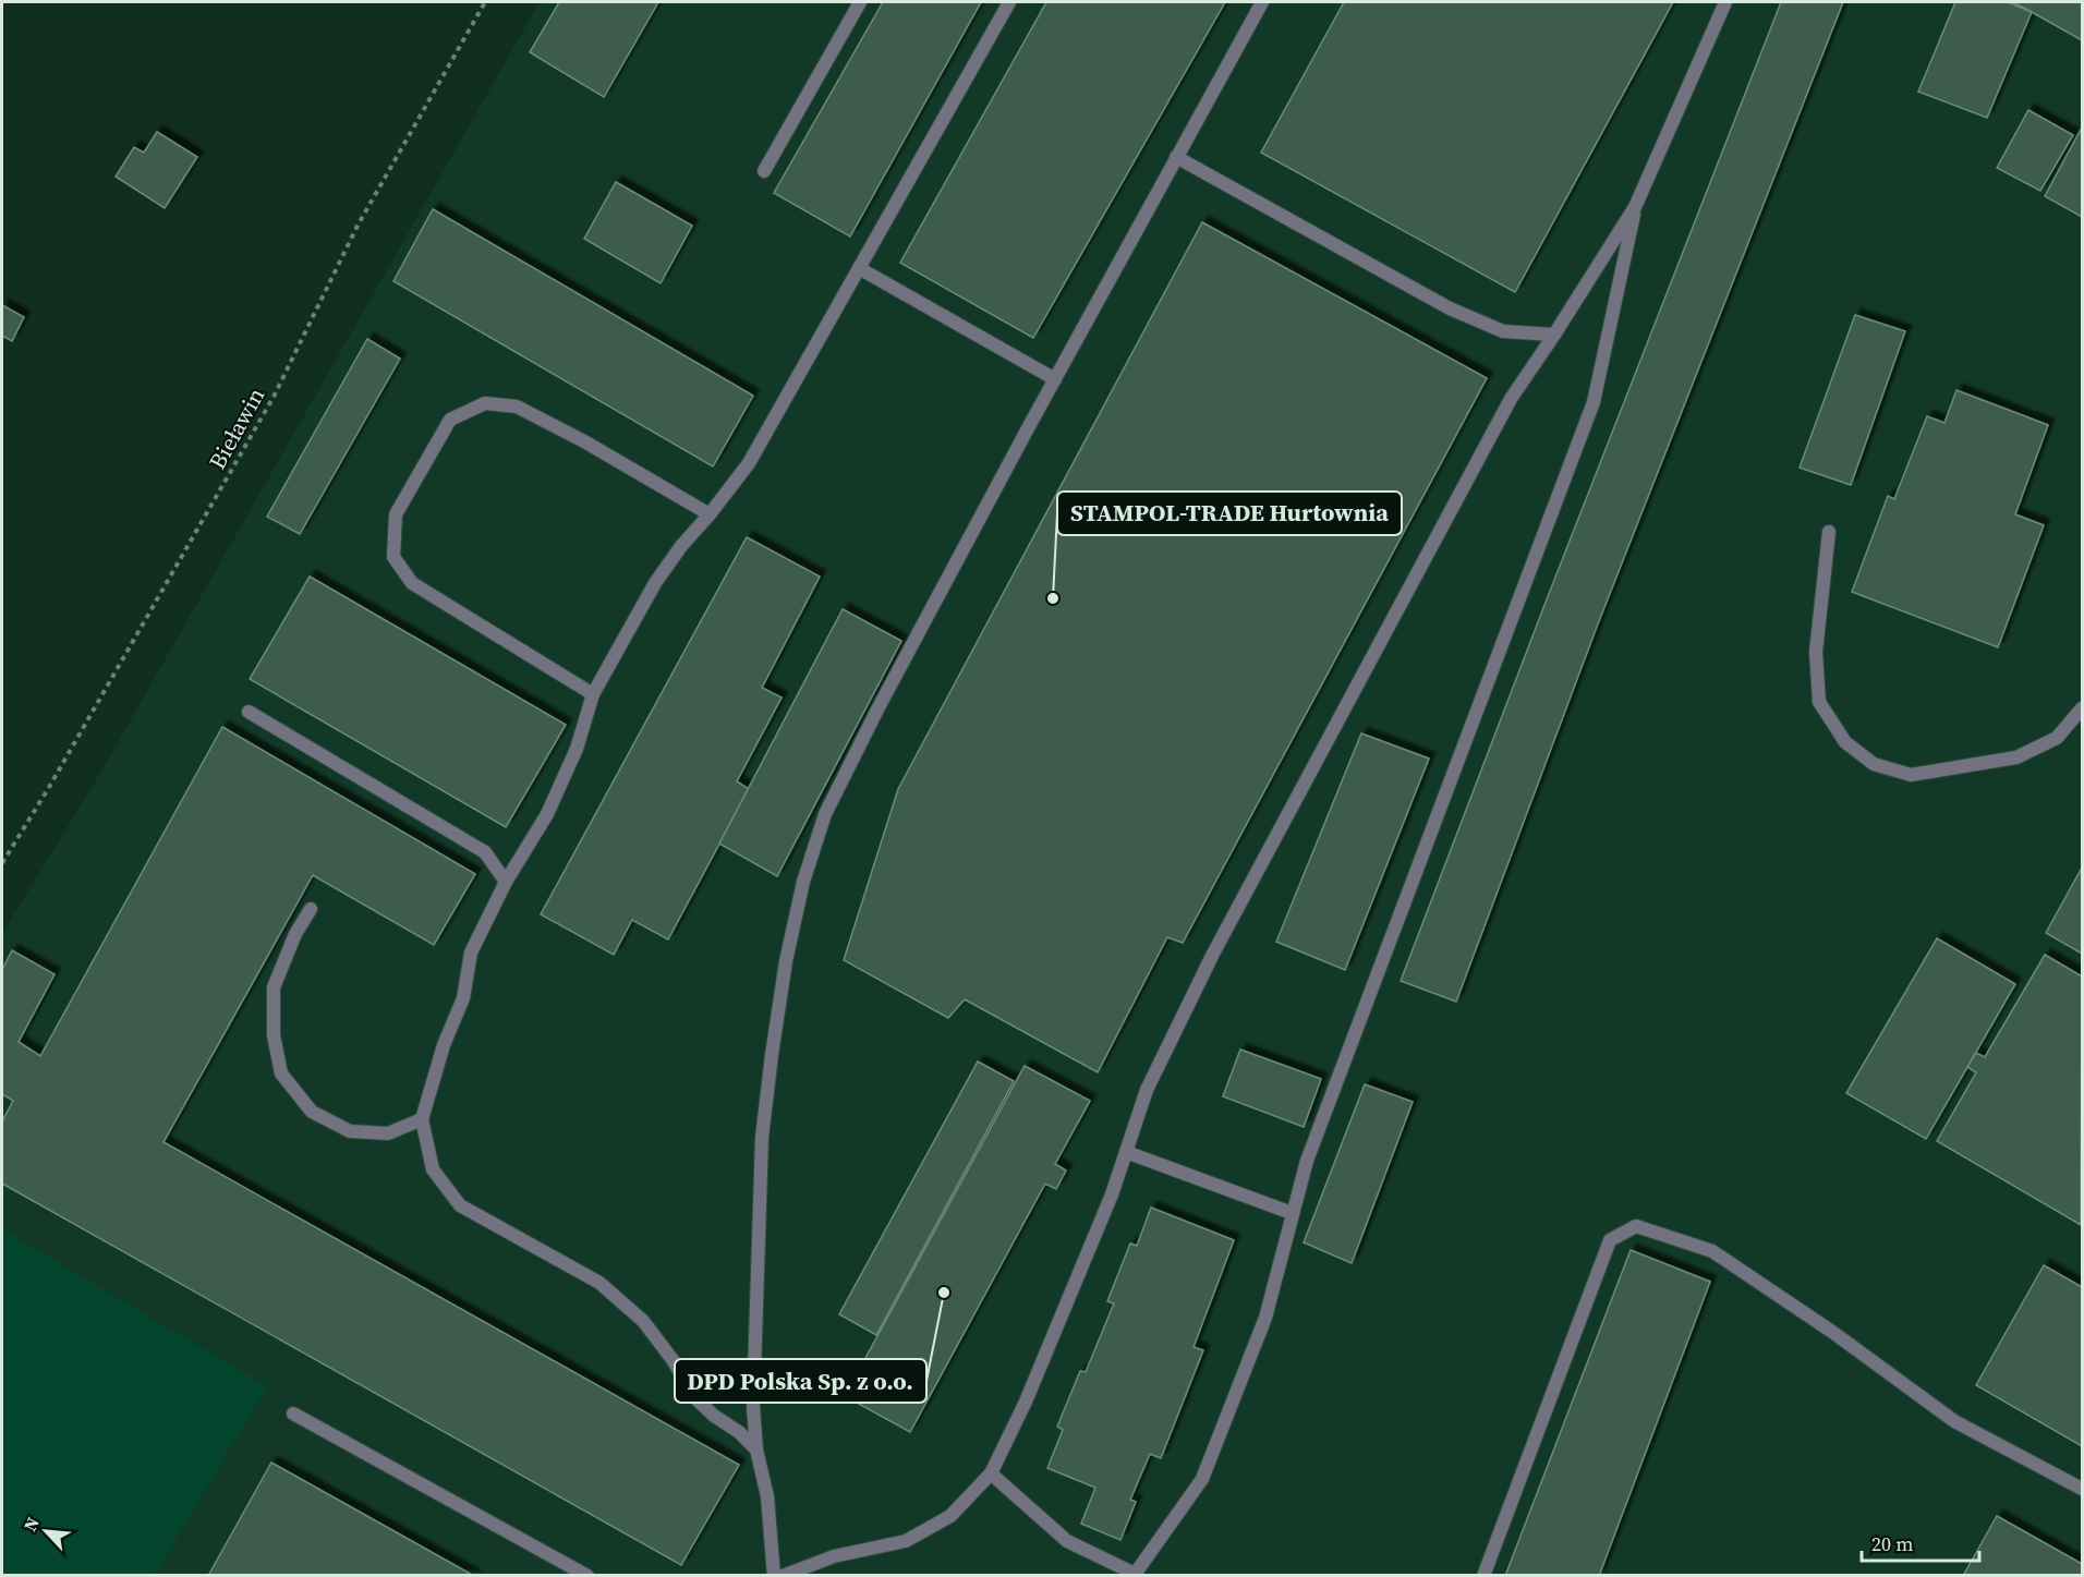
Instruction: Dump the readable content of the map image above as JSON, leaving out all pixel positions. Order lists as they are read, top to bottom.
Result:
{
  "streets": {
    "path": ["Bieławin"]
  },
  "places": ["STAMPOL-TRADE Hurtownia", "DPD Polska Sp. z o.o."],
  "scale_bar": "20 m",
  "north": "top left"
}
